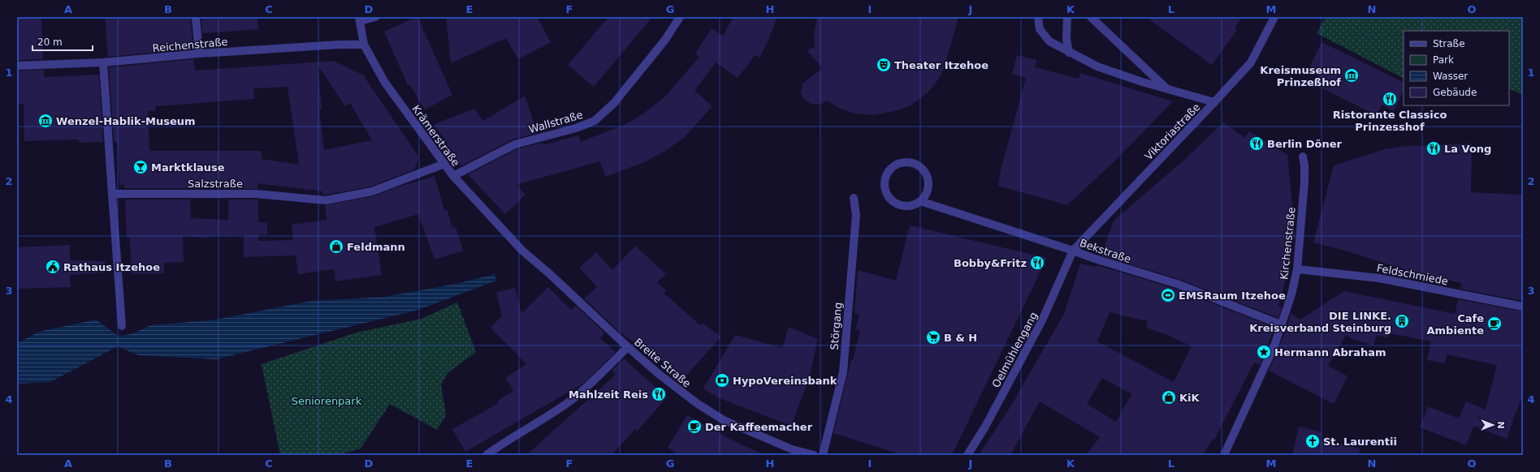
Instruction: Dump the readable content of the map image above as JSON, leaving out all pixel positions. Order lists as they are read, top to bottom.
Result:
{
  "streets": {
    "street": [
      "Reichenstraße",
      "Wallstraße",
      "Viktoriastraße",
      "Krämerstraße",
      "Salzstraße",
      "Kirchenstraße",
      "Bekstraße",
      "Feldschmiede",
      "Störgang",
      "Oelmühlengang",
      "Breite Straße"
    ]
  },
  "crossings": [
    ["Reichenstraße", "Krämerstraße"],
    ["Wallstraße", "Krämerstraße"],
    ["Viktoriastraße", "Bekstraße"],
    ["Viktoriastraße", "Oelmühlengang"],
    ["Krämerstraße", "Salzstraße"],
    ["Krämerstraße", "Breite Straße"],
    ["Kirchenstraße", "Bekstraße"],
    ["Kirchenstraße", "Feldschmiede"],
    ["Bekstraße", "Oelmühlengang"]
  ],
  "parks": ["Seniorenpark"],
  "places": {
    "theatre": ["Theater Itzehoe"],
    "museum": ["Kreismuseum Prinzeßhof", "Wenzel-Hablik-Museum"],
    "restaurant": [
      "Ristorante Classico Prinzesshof",
      "Berlin Döner",
      "La Vong",
      "Bobby&Fritz",
      "Mahlzeit Reis"
    ],
    "bar": ["Marktklause"],
    "shop": ["Feldmann", "KiK"],
    "public building": ["Rathaus Itzehoe"],
    "sports": ["EMSRaum Itzehoe"],
    "building": ["DIE LINKE. Kreisverband Steinburg"],
    "cafe": ["Cafe Ambiente", "Der Kaffeemacher"],
    "supermarket": ["B & H"],
    "place": ["Hermann Abraham"],
    "bank": ["HypoVereinsbank"],
    "church": ["St. Laurentii"]
  },
  "legend": [
    "Straße",
    "Park",
    "Wasser",
    "Gebäude"
  ],
  "scale_bar": "20 m",
  "north": "right",
  "grid": {
    "columns": [
      "A",
      "B",
      "C",
      "D",
      "E",
      "F",
      "G",
      "H",
      "I",
      "J",
      "K",
      "L",
      "M",
      "N",
      "O"
    ],
    "rows": [
      "1",
      "2",
      "3",
      "4"
    ]
  }
}
